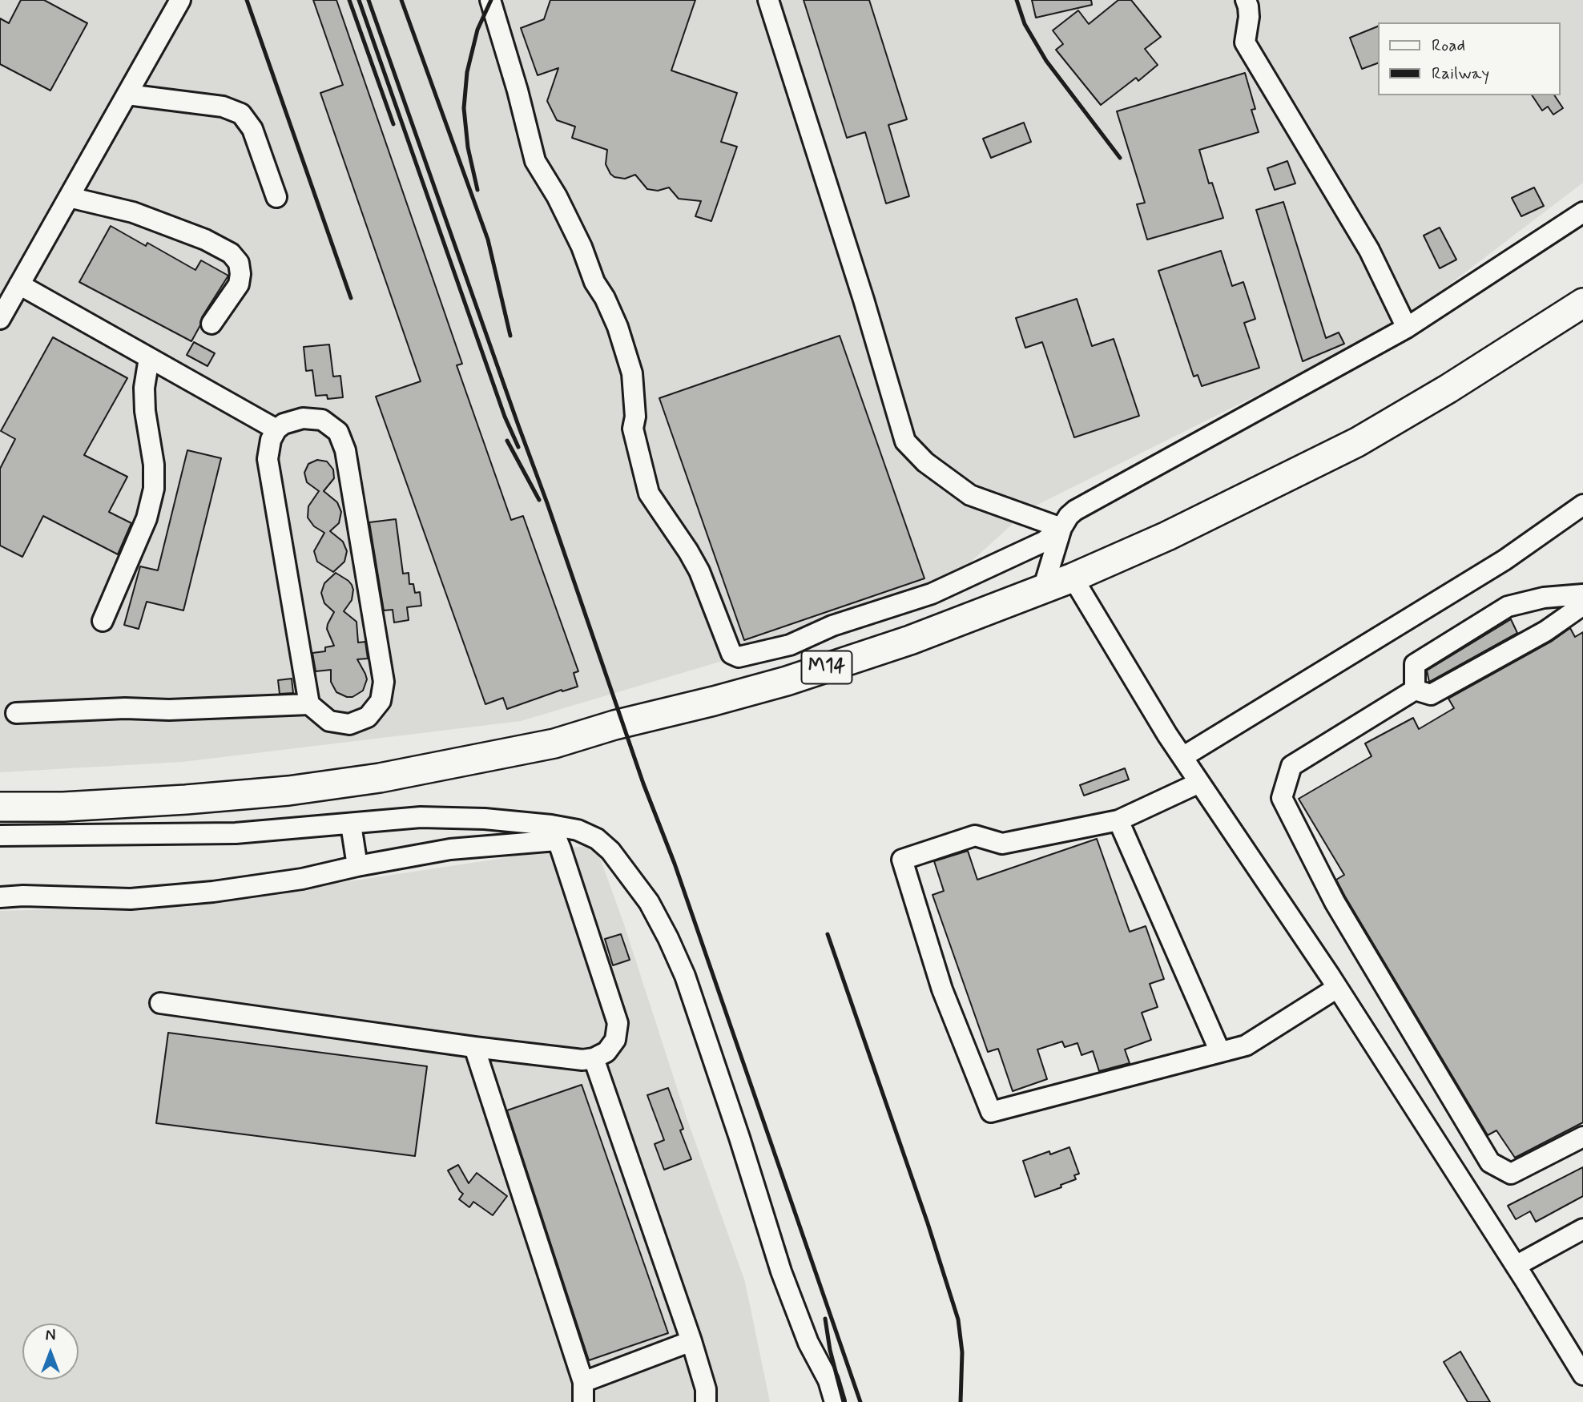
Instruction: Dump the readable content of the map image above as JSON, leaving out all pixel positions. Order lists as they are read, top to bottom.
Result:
{
  "streets": {
    "highway": ["M14"]
  },
  "legend": ["Road", "Railway"],
  "north": "top"
}
